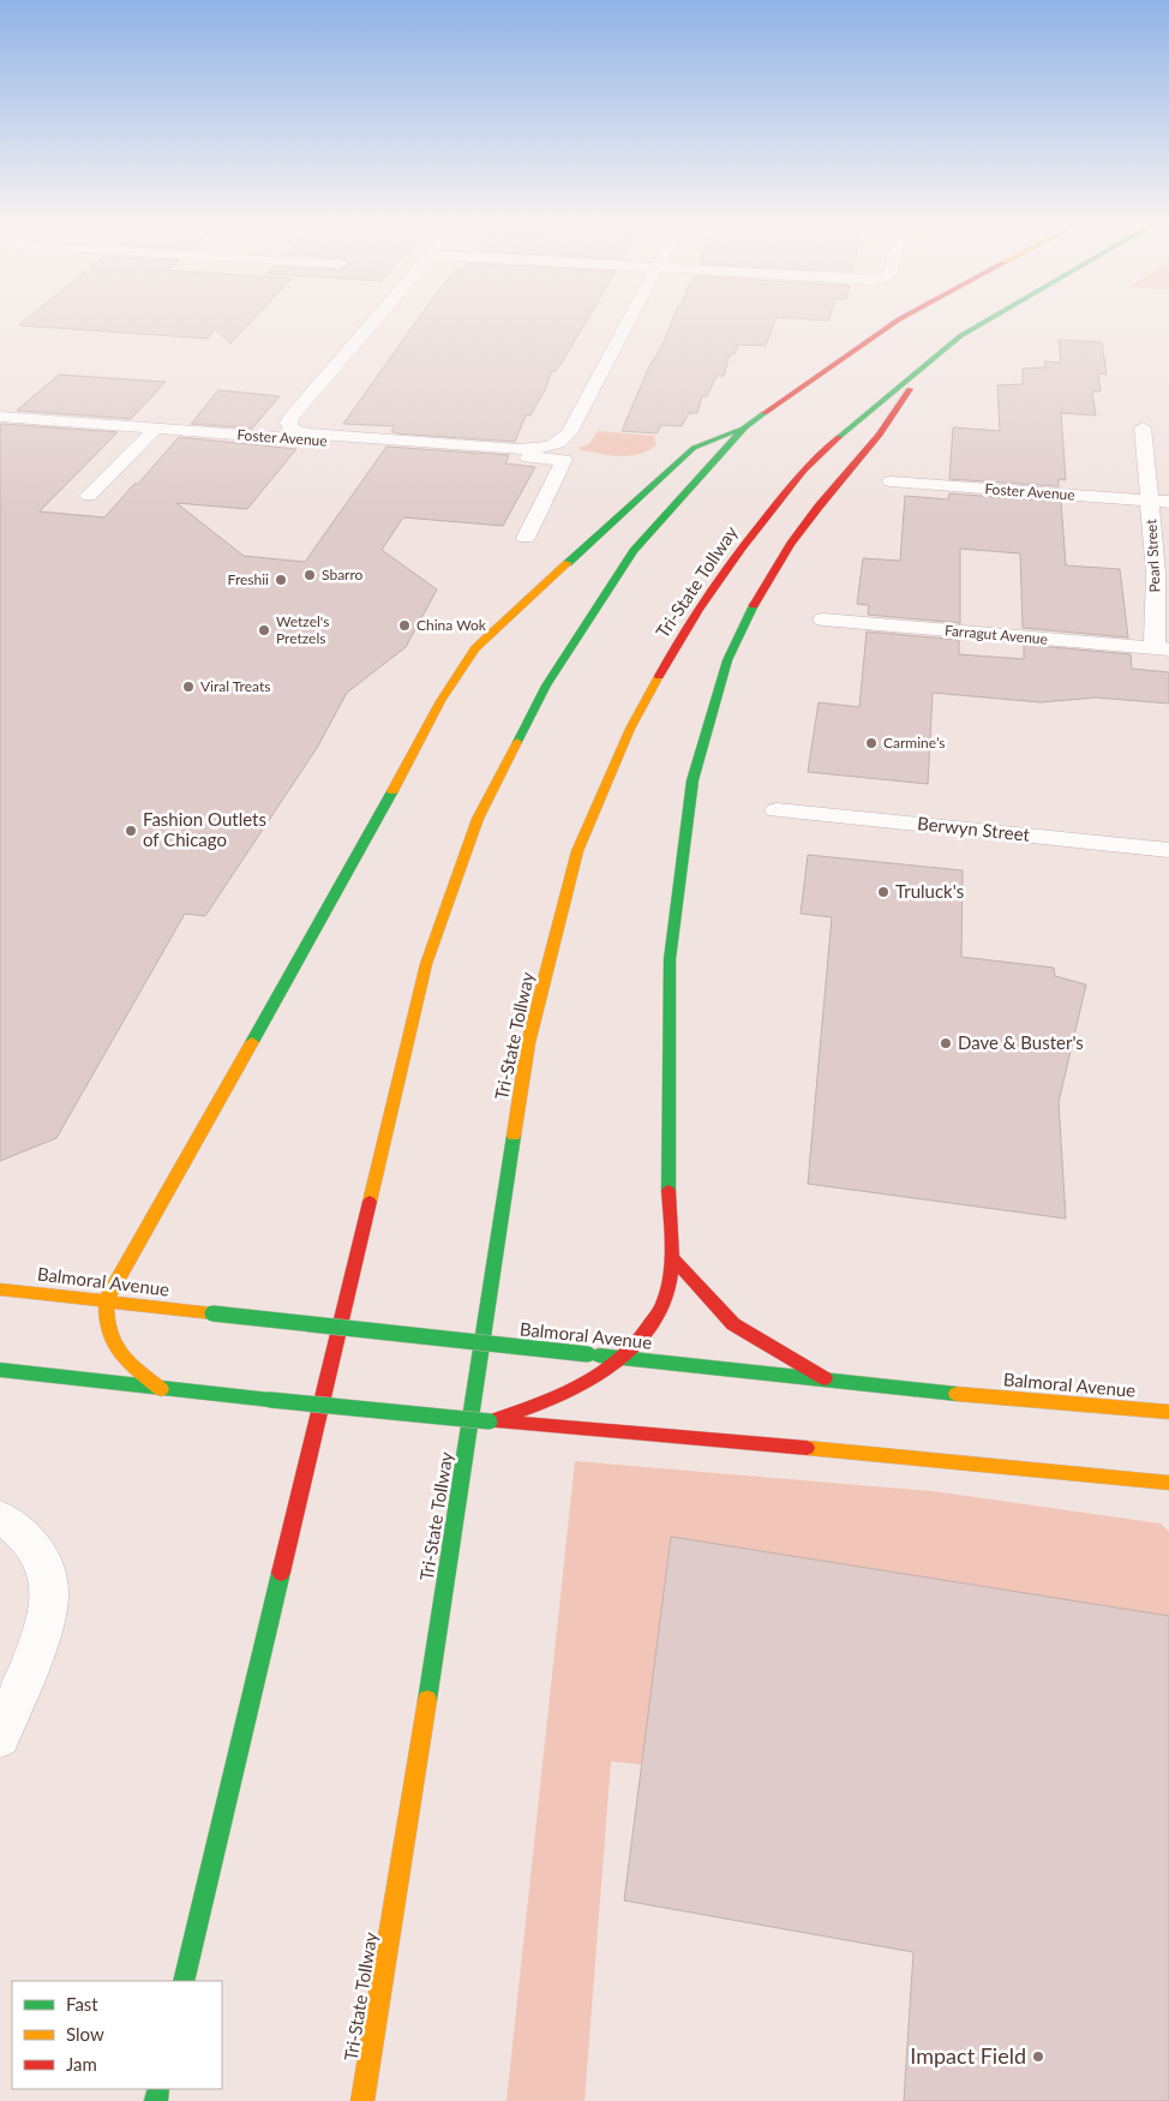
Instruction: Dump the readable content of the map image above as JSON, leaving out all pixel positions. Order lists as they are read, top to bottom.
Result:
{
  "streets": {
    "main road": ["Tri-State Tollway", "Balmoral Avenue"],
    "street": [
      "Foster Avenue",
      "Pearl Street",
      "Farragut Avenue",
      "Berwyn Street"
    ]
  },
  "crossings": [
    ["Foster Avenue", "Pearl Street"],
    ["Pearl Street", "Farragut Avenue"]
  ],
  "places": [
    "Sbarro",
    "Freshii",
    "China Wok",
    "Wetzel's Pretzels",
    "Viral Treats",
    "Carmine’s",
    "Fashion Outlets of Chicago",
    "Truluck's",
    "Dave & Buster's",
    "Impact Field"
  ],
  "legend": ["Fast", "Slow", "Jam"]
}
